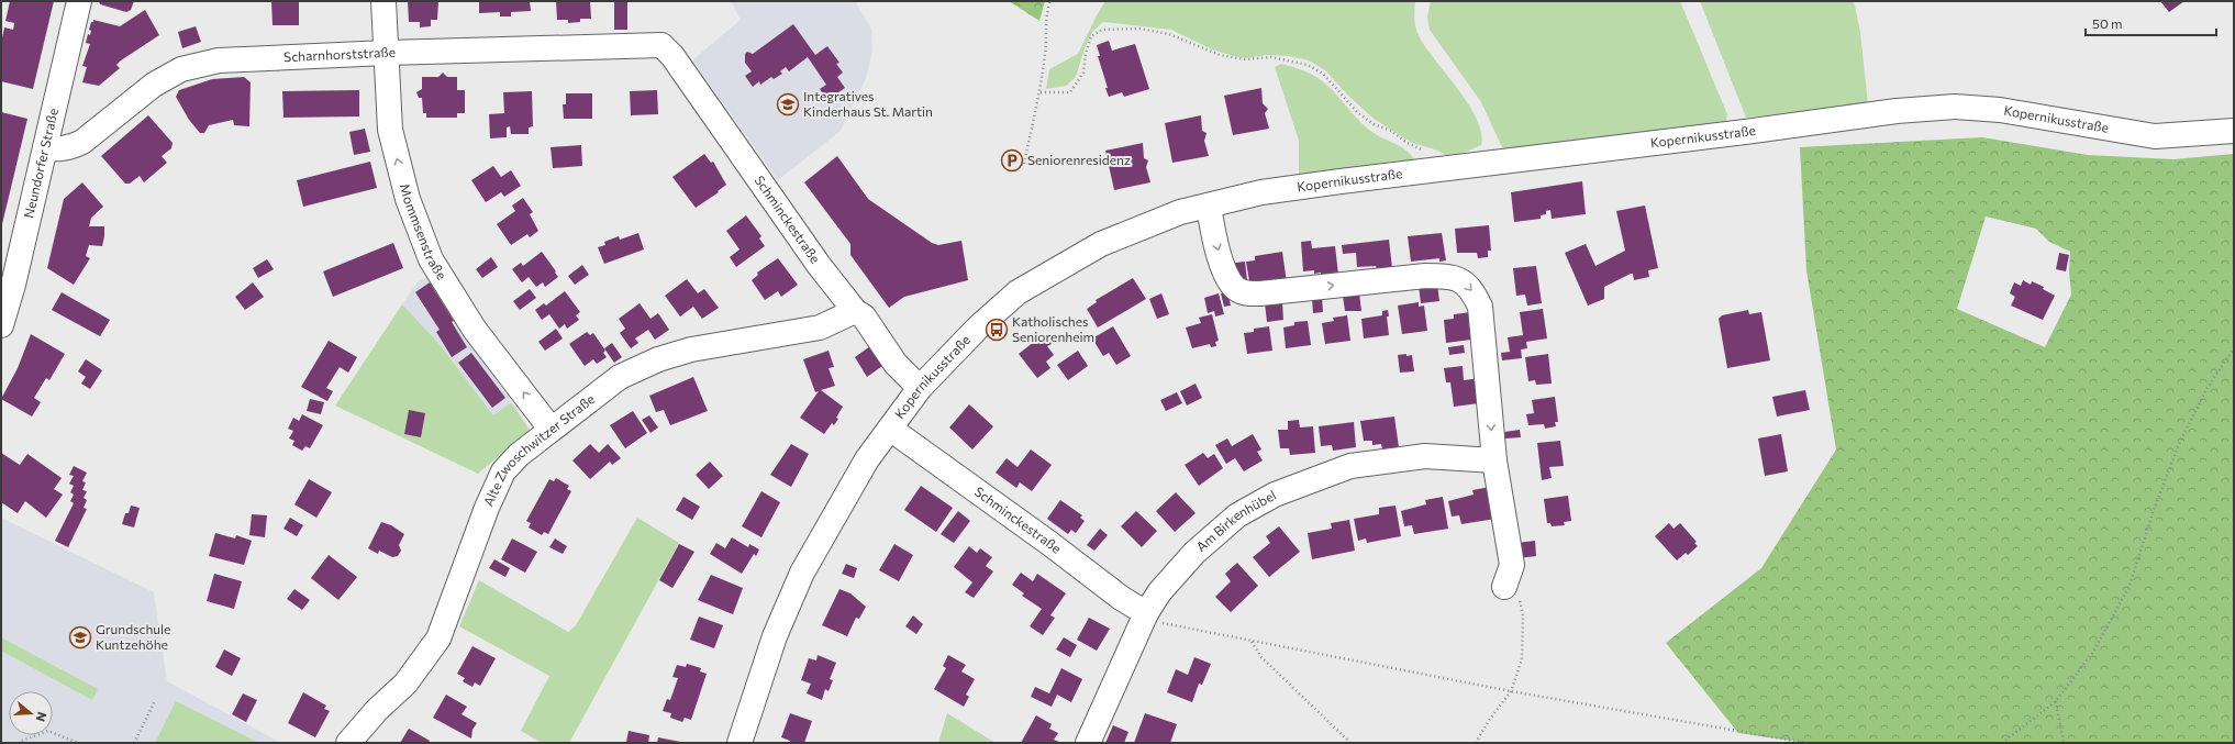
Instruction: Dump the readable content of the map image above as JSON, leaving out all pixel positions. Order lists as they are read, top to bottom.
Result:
{
  "streets": {
    "street": [
      "Scharnhorststraße",
      "Kopernikusstraße",
      "Neundorfer Straße",
      "Schminckestraße",
      "Mommsenstraße",
      "Alte Zwoschwitzer Straße",
      "Am Birkenhübel"
    ]
  },
  "crossings": [
    ["Scharnhorststraße", "Neundorfer Straße"],
    ["Scharnhorststraße", "Schminckestraße"],
    ["Scharnhorststraße", "Mommsenstraße"],
    ["Kopernikusstraße", "Schminckestraße"],
    ["Schminckestraße", "Alte Zwoschwitzer Straße"],
    ["Schminckestraße", "Am Birkenhübel"],
    ["Mommsenstraße", "Alte Zwoschwitzer Straße"]
  ],
  "one_way": ["Mommsenstraße"],
  "places": {
    "school or university": ["Integratives Kinderhaus St. Martin", "Grundschule Kuntzehöhe"],
    "parking": ["Seniorenresidenz"],
    "bus stop": ["Katholisches Seniorenheim"]
  },
  "scale_bar": "50 m",
  "north": "right"
}
